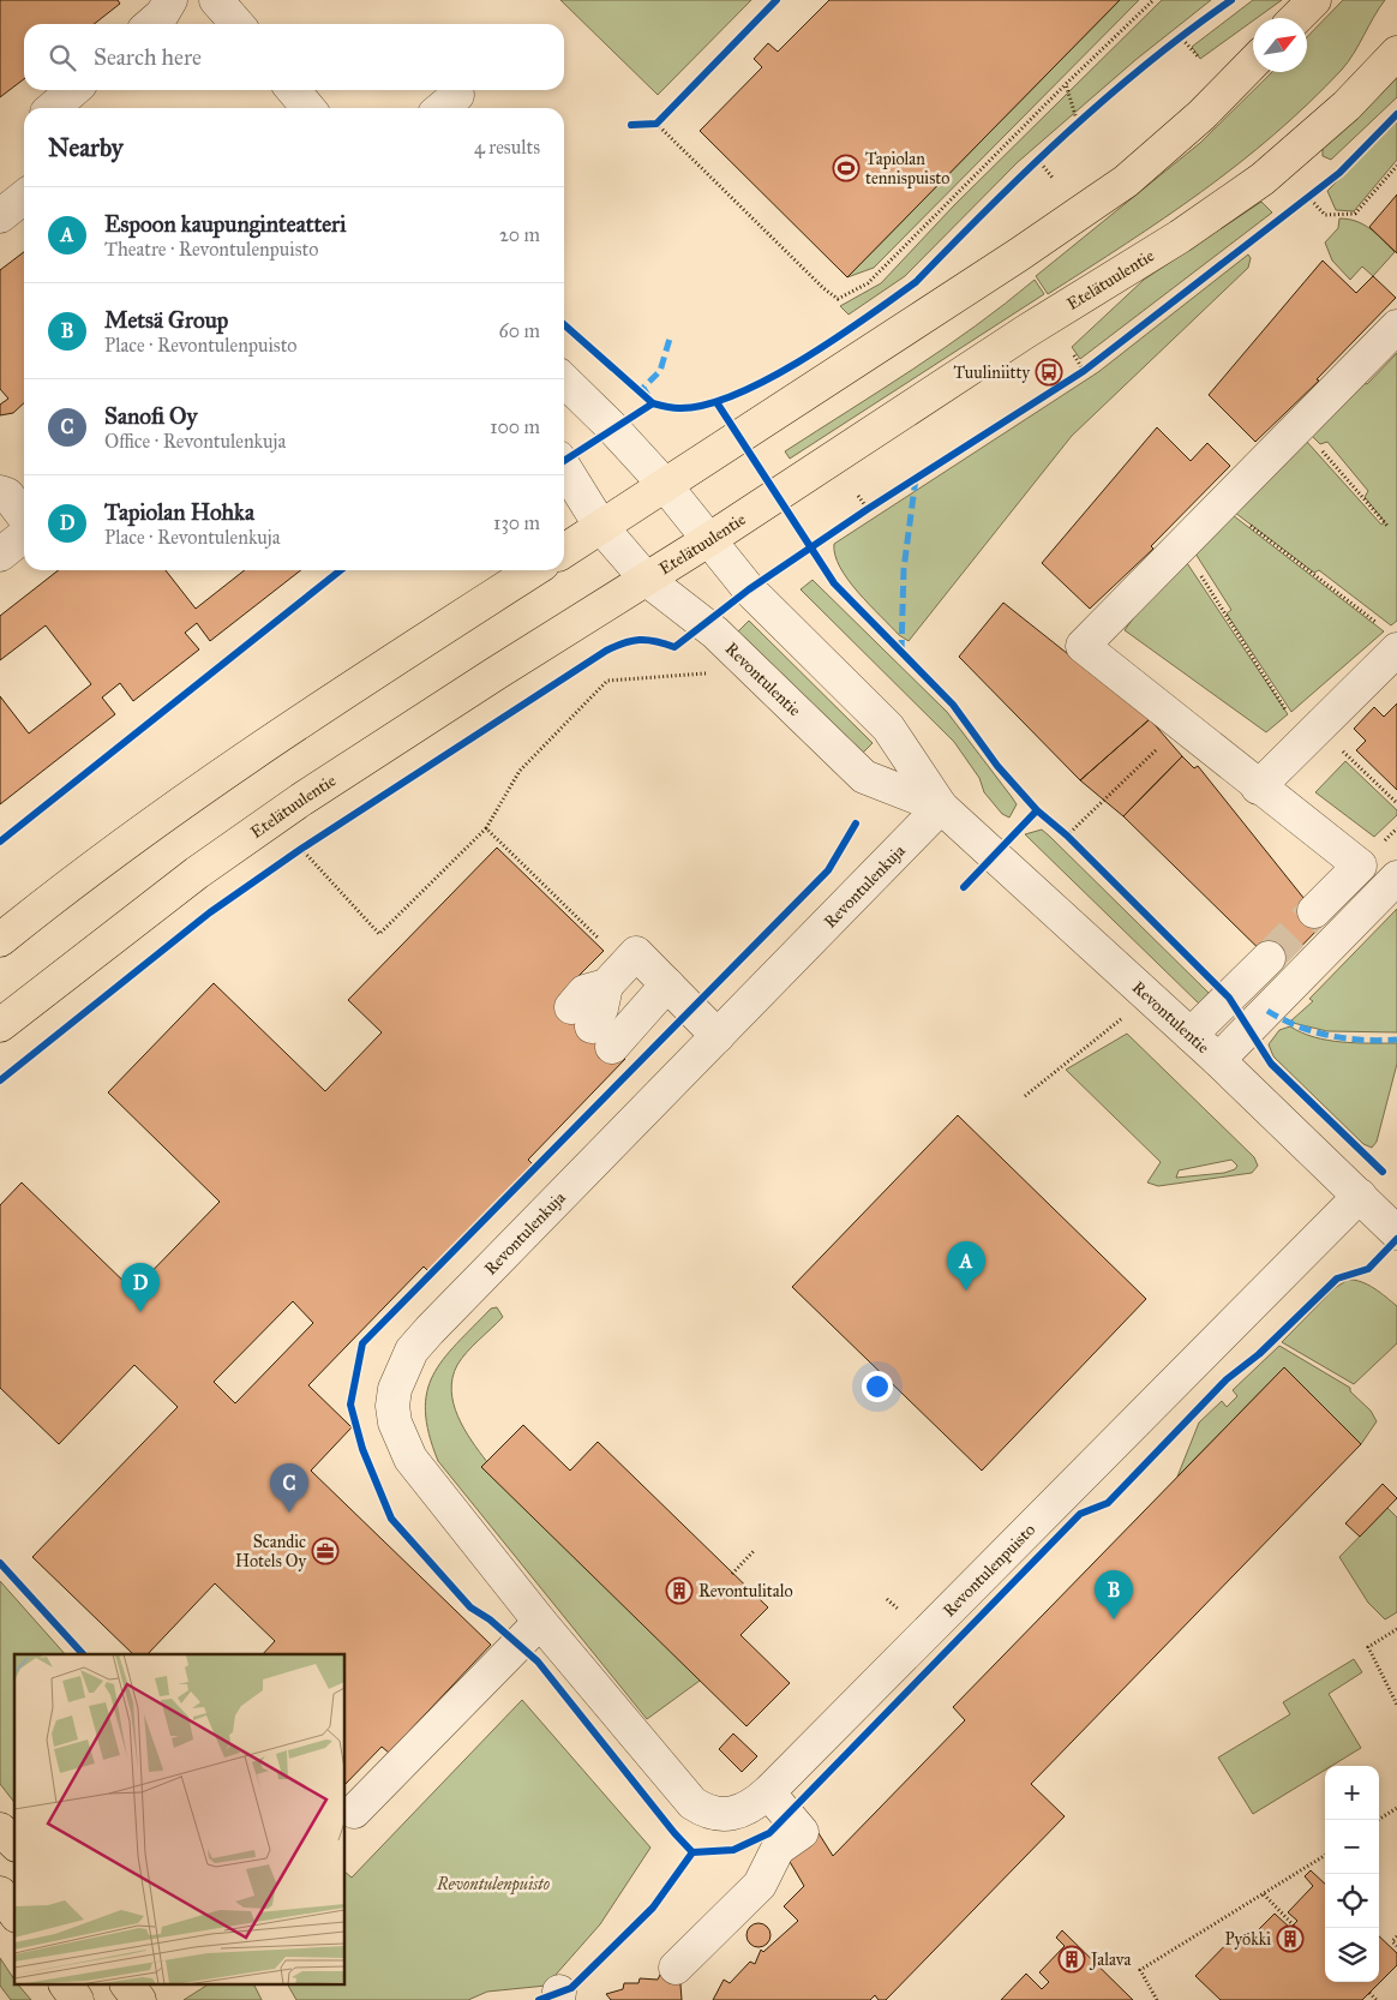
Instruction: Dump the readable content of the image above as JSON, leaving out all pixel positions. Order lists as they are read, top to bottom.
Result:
{
  "streets": {
    "main road": ["Etelätuulentie"],
    "street": ["Revontulentie", "Revontulenkuja", "Revontulenpuisto"]
  },
  "crossings": [
    ["Etelätuulentie", "Revontulentie"],
    ["Revontulentie", "Revontulenkuja"],
    ["Revontulentie", "Revontulenpuisto"],
    ["Revontulenkuja", "Revontulenpuisto"]
  ],
  "parks": ["Revontulenpuisto"],
  "places": {
    "sports": ["Tapiolan tennispuisto"],
    "bus stop": ["Tuuliniitty"],
    "office": ["Scandic Hotels Oy"],
    "building": ["Revontulitalo", "Pyökki", "Jalava"]
  },
  "north": "top right",
  "page": {
    "search": "Search here",
    "heading": ["Nearby", "4 results"],
    "list": [
      {
        "mark": "A",
        "name": "Espoon kaupunginteatteri",
        "note": "Theatre · Revontulenpuisto",
        "value": "20 m"
      },
      {
        "mark": "B",
        "name": "Metsä Group",
        "note": "Place · Revontulenpuisto",
        "value": "60 m"
      },
      {
        "mark": "C",
        "name": "Sanofi Oy",
        "note": "Office · Revontulenkuja",
        "value": "100 m"
      },
      {
        "mark": "D",
        "name": "Tapiolan Hohka",
        "note": "Place · Revontulenkuja",
        "value": "130 m"
      }
    ],
    "pins": [
      "A",
      "D",
      "C",
      "B"
    ],
    "map_buttons": ["+", "−"]
  }
}
